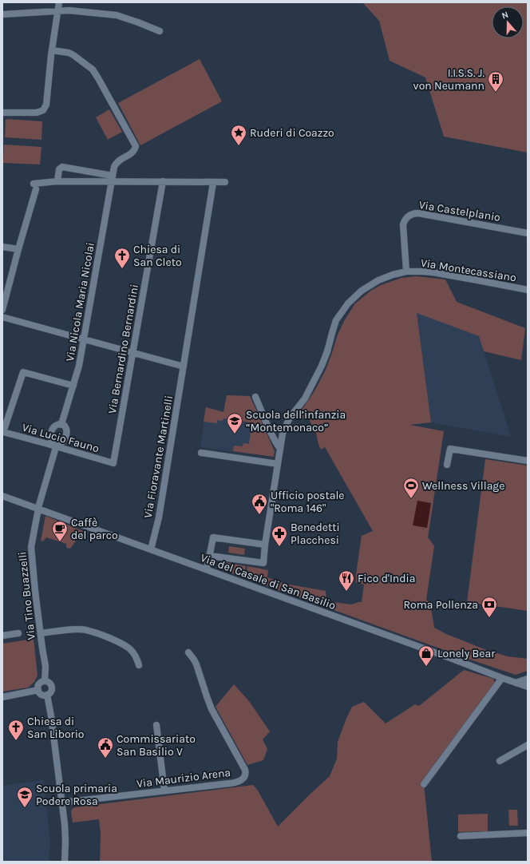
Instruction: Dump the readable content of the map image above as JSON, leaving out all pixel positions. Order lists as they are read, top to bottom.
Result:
{
  "streets": {
    "street": [
      "Via Castelplanio",
      "Via Montecassiano",
      "Via Nicola Maria Nicolai",
      "Via Bernardino Bernardini",
      "Via Lucio Fauno",
      "Via Fioravante Martinelli",
      "Via del Casale di San Basilio",
      "Via Tino Buazzelli",
      "Via Maurizio Arena"
    ]
  },
  "crossings": [
    ["Via Castelplanio", "Via Montecassiano"],
    ["Via Nicola Maria Nicolai", "Via Lucio Fauno"],
    ["Via Bernardino Bernardini", "Via Lucio Fauno"],
    ["Via Fioravante Martinelli", "Via del Casale di San Basilio"],
    ["Via del Casale di San Basilio", "Via Tino Buazzelli"]
  ],
  "places": {
    "building": ["I.I.S.S. J. von Neumann"],
    "place": ["Ruderi di Coazzo"],
    "church": ["Chiesa di San Cleto", "Chiesa di San Liborio"],
    "school or university": ["Scuola dell’infanzia “Montemonaco”", "Scuola primaria Podere Rosa"],
    "sports": ["Wellness Village"],
    "public building": ["Ufficio postale \"Roma 146\"", "Commissariato San Basilio V"],
    "cafe": ["Caffè del parco"],
    "pharmacy": ["Benedetti Placchesi"],
    "restaurant": ["Fico d'India"],
    "bank": ["Roma Pollenza"],
    "shop": ["Lonely Bear"]
  },
  "north": "top"
}
